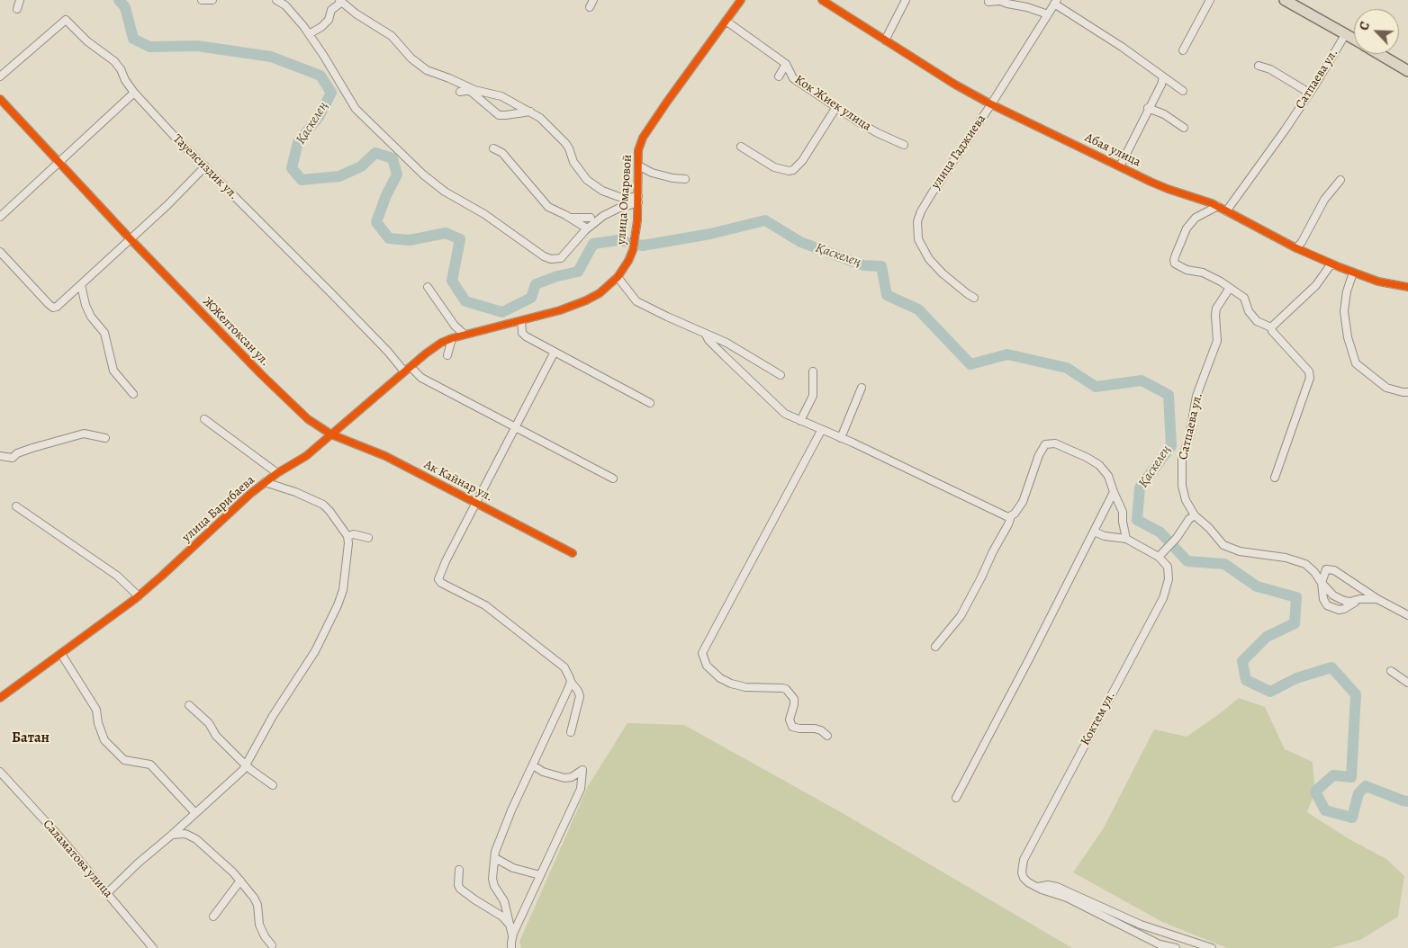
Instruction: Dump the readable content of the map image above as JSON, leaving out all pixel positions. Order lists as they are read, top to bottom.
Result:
{
  "streets": {
    "street": [
      "Сатпаева ул.",
      "Кок Жиек улица",
      "Абая улица",
      "улица Гаджиева",
      "Тауелсиздик ул.",
      "улица Омаровой",
      "ЖЖелтоксан ул.",
      "Ак Кайнар ул.",
      "улица Барибаева",
      "Коктем ул.",
      "Саламатова улица"
    ]
  },
  "crossings": [
    ["Сатпаева ул.", "Абая улица"],
    ["Кок Жиек улица", "улица Омаровой"],
    ["Абая улица", "улица Гаджиева"],
    ["Тауелсиздик ул.", "улица Барибаева"],
    ["улица Омаровой", "улица Барибаева"],
    ["ЖЖелтоксан ул.", "Ак Кайнар ул."],
    ["ЖЖелтоксан ул.", "улица Барибаева"],
    ["Ак Кайнар ул.", "улица Барибаева"]
  ],
  "districts": ["Батан"],
  "water": ["Қаскелең"],
  "north": "top left"
}
